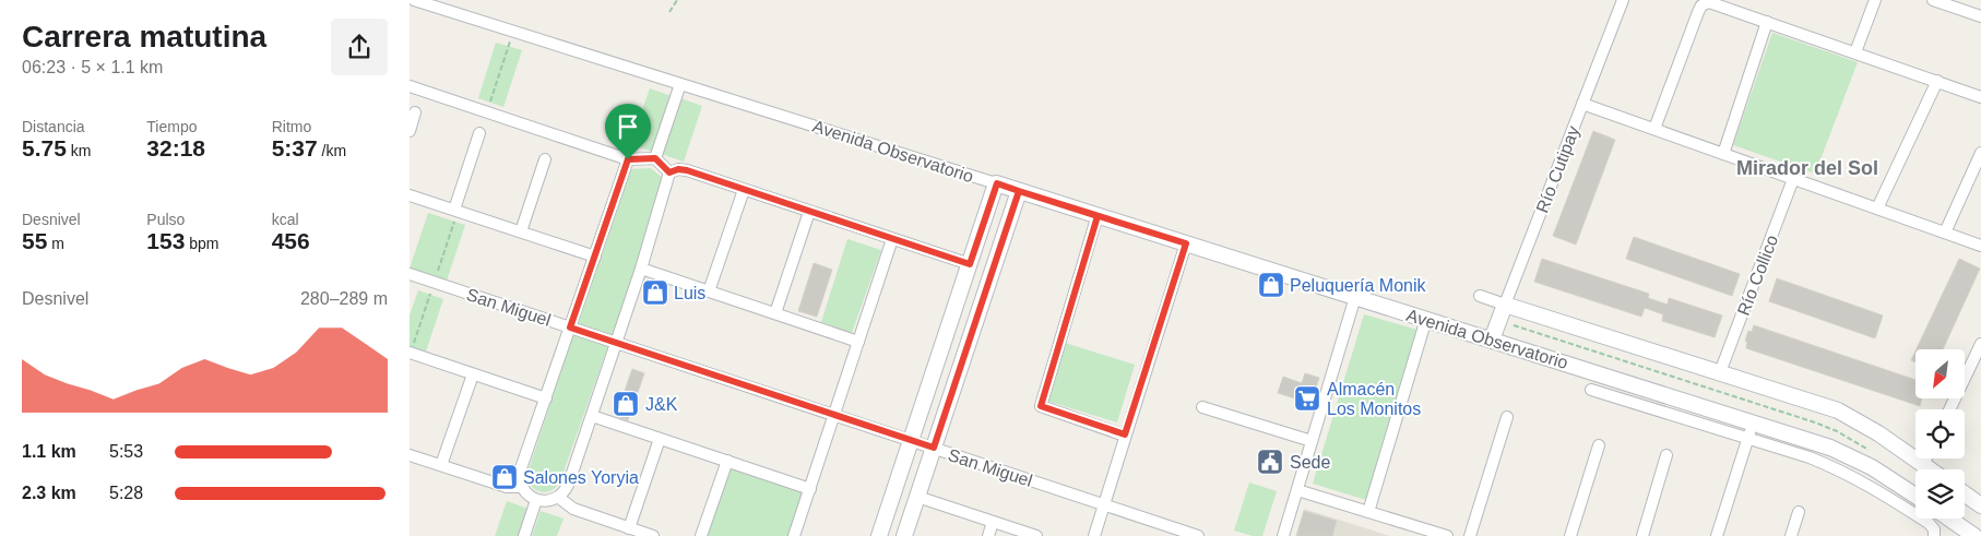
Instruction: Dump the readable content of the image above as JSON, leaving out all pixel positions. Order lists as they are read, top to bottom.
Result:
{
  "streets": {
    "street": [
      "Avenida Observatorio",
      "Río Cutipay",
      "Río Collico",
      "San Miguel"
    ]
  },
  "crossings": [
    ["Avenida Observatorio", "Río Cutipay"],
    ["Avenida Observatorio", "Río Collico"]
  ],
  "districts": ["Mirador del Sol"],
  "places": {
    "shop": [
      "Peluquería Monik",
      "Luis",
      "J&K",
      "Salones Yoryia"
    ],
    "supermarket": ["Almacén Los Monitos"],
    "public building": ["Sede"]
  },
  "north": "bottom left",
  "page": {
    "heading": ["Carrera matutina", "06:23 · 5 × 1.1 km"],
    "stats": [
      ["Distancia", "5.75 km"],
      ["Tiempo", "32:18"],
      ["Ritmo", "5:37 /km"],
      ["Desnivel", "55 m"],
      ["Pulso", "153 bpm"],
      ["kcal", "456"]
    ],
    "chart": ["Desnivel", "280–289 m"],
    "list": [
      {
        "name": "1.1 km",
        "note": "5:53"
      },
      {
        "name": "2.3 km",
        "note": "5:28"
      }
    ]
  }
}
